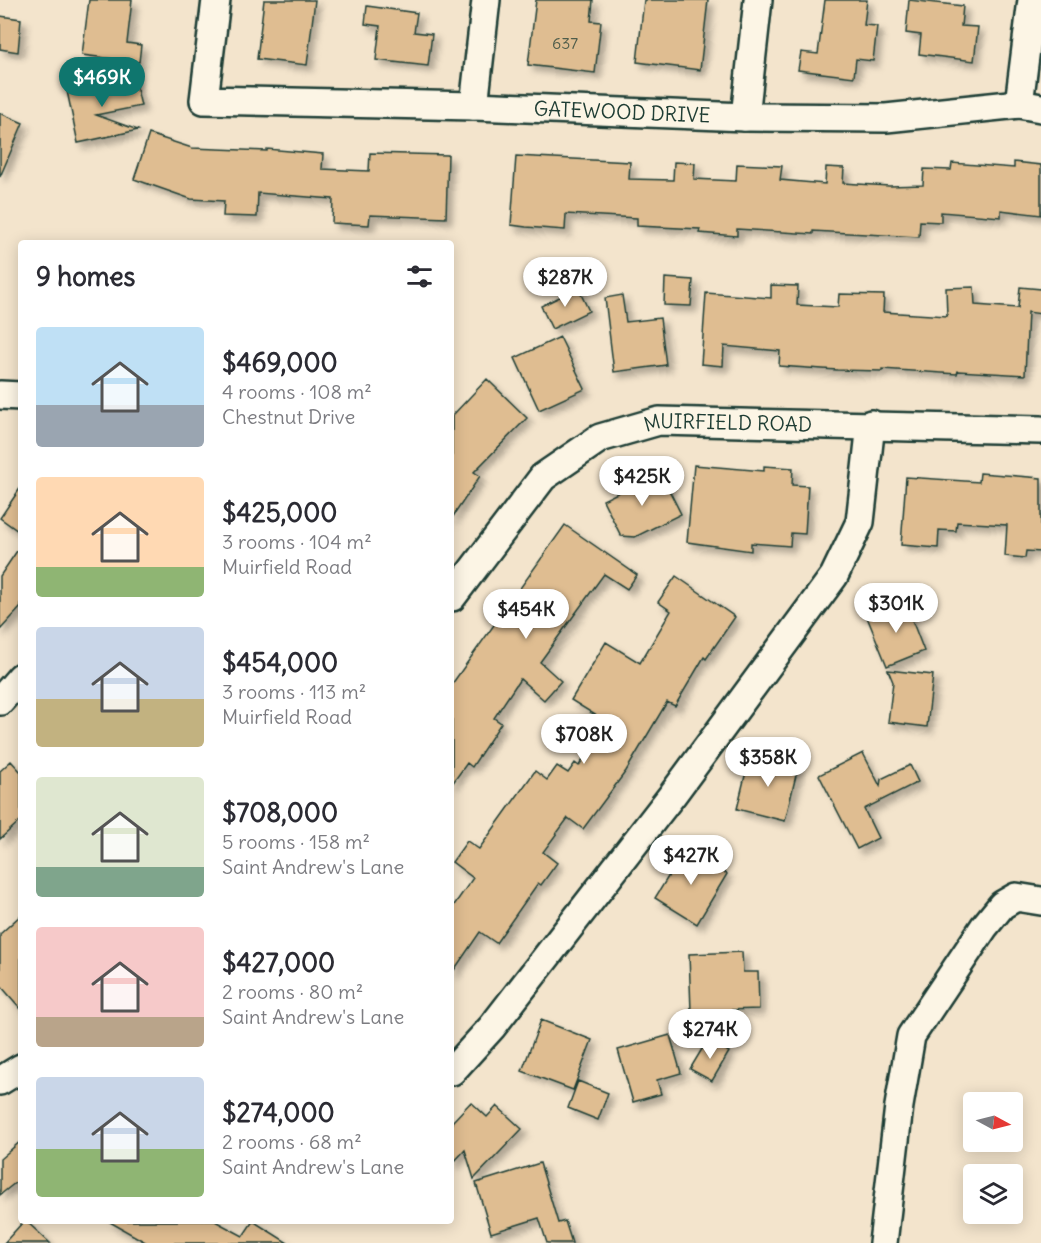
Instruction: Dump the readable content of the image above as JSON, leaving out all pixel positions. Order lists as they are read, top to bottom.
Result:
{
  "streets": {
    "street": ["GATEWOOD DRIVE", "MUIRFIELD ROAD"]
  },
  "house_numbers": ["637"],
  "north": "right",
  "page": {
    "price": [
      "$469K",
      "$287K",
      "$425K",
      "$301K",
      "$454K",
      "$708K",
      "$358K",
      "$427K",
      "$274K"
    ],
    "heading": "9 homes",
    "list": [
      {
        "name": "$469,000",
        "note": "4 rooms · 108 m² · Chestnut Drive"
      },
      {
        "name": "$425,000",
        "note": "3 rooms · 104 m² · Muirfield Road"
      },
      {
        "name": "$454,000",
        "note": "3 rooms · 113 m² · Muirfield Road"
      },
      {
        "name": "$708,000",
        "note": "5 rooms · 158 m² · Saint Andrew's Lane"
      },
      {
        "name": "$427,000",
        "note": "2 rooms · 80 m² · Saint Andrew's Lane"
      },
      {
        "name": "$274,000",
        "note": "2 rooms · 68 m² · Saint Andrew's Lane"
      }
    ]
  }
}
